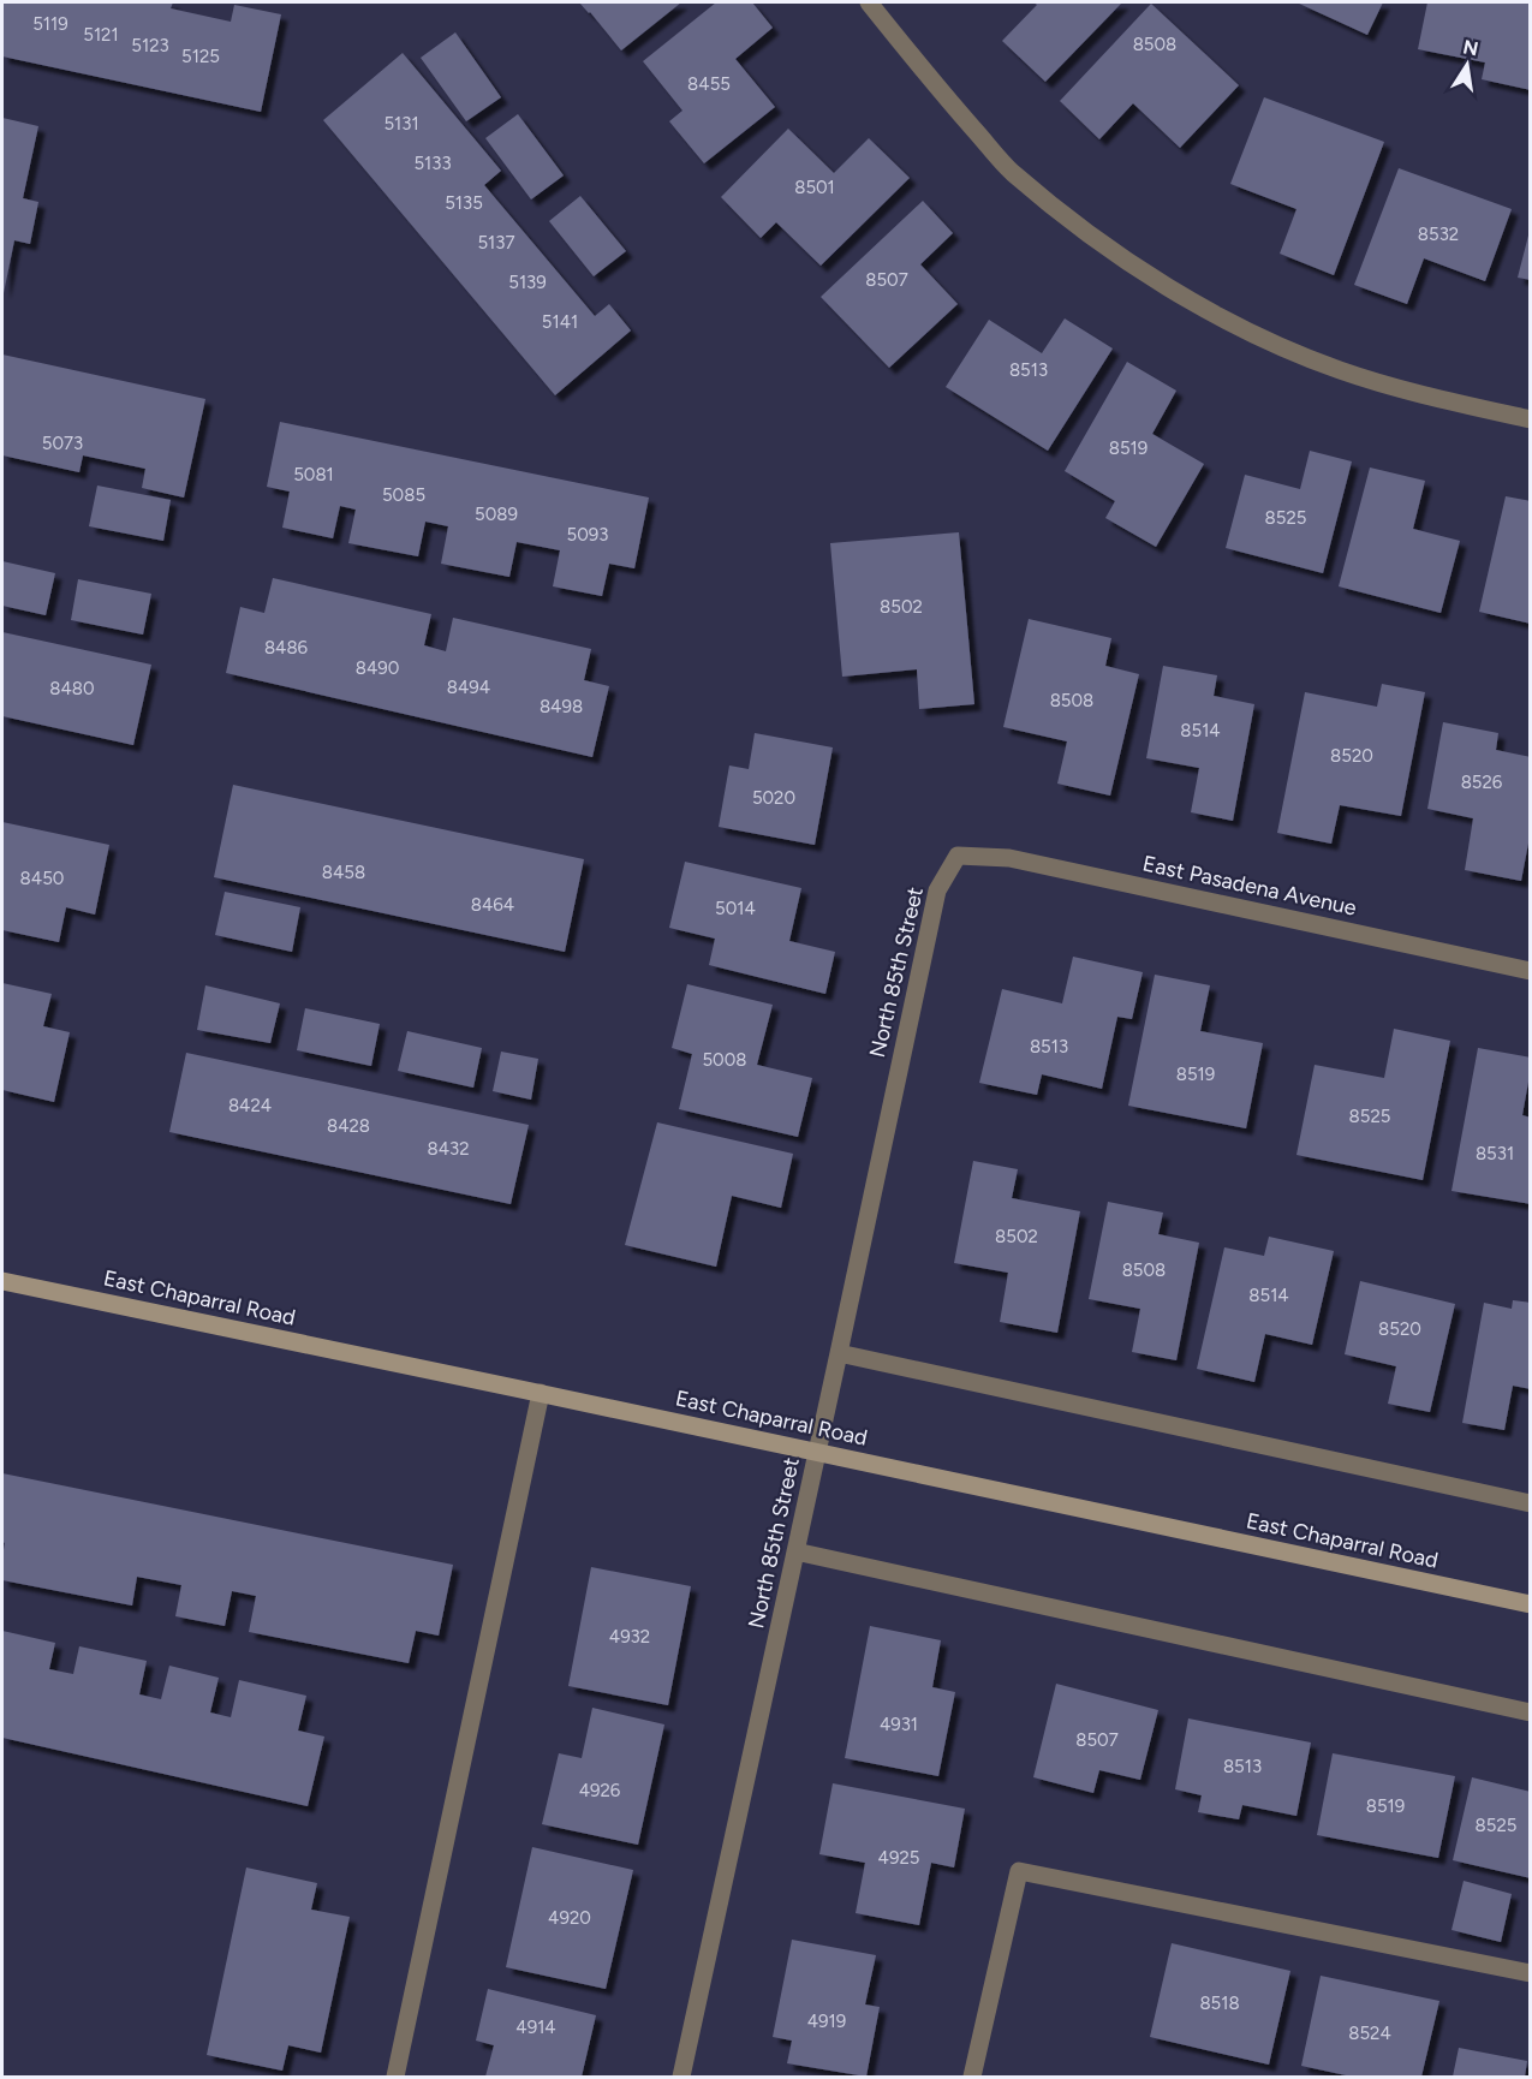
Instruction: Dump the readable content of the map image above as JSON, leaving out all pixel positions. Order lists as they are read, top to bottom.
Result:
{
  "streets": {
    "main road": ["East Chaparral Road"],
    "street": ["East Pasadena Avenue", "North 85th Street"]
  },
  "crossings": [
    ["East Pasadena Avenue", "North 85th Street"],
    ["North 85th Street", "East Chaparral Road"]
  ],
  "house_numbers": [
    "5119",
    "5121",
    "8508",
    "5123",
    "5125",
    "8455",
    "5131",
    "5133",
    "8501",
    "5135",
    "8532",
    "5137",
    "8507",
    "5139",
    "5141",
    "8513",
    "5073",
    "8519",
    "5081",
    "5085",
    "5089",
    "8525",
    "5093",
    "8502",
    "8486",
    "8490",
    "8494",
    "8480",
    "8508",
    "8498",
    "8514",
    "8520",
    "8526",
    "5020",
    "8458",
    "8450",
    "8464",
    "5014",
    "8513",
    "5008",
    "8519",
    "8424",
    "8525",
    "8428",
    "8432",
    "8531",
    "8502",
    "8508",
    "8514",
    "8520",
    "4932",
    "4931",
    "8507",
    "8513",
    "4926",
    "8519",
    "8525",
    "4925",
    "4920",
    "8518",
    "4919",
    "4914",
    "8524"
  ],
  "north": "top"
}
